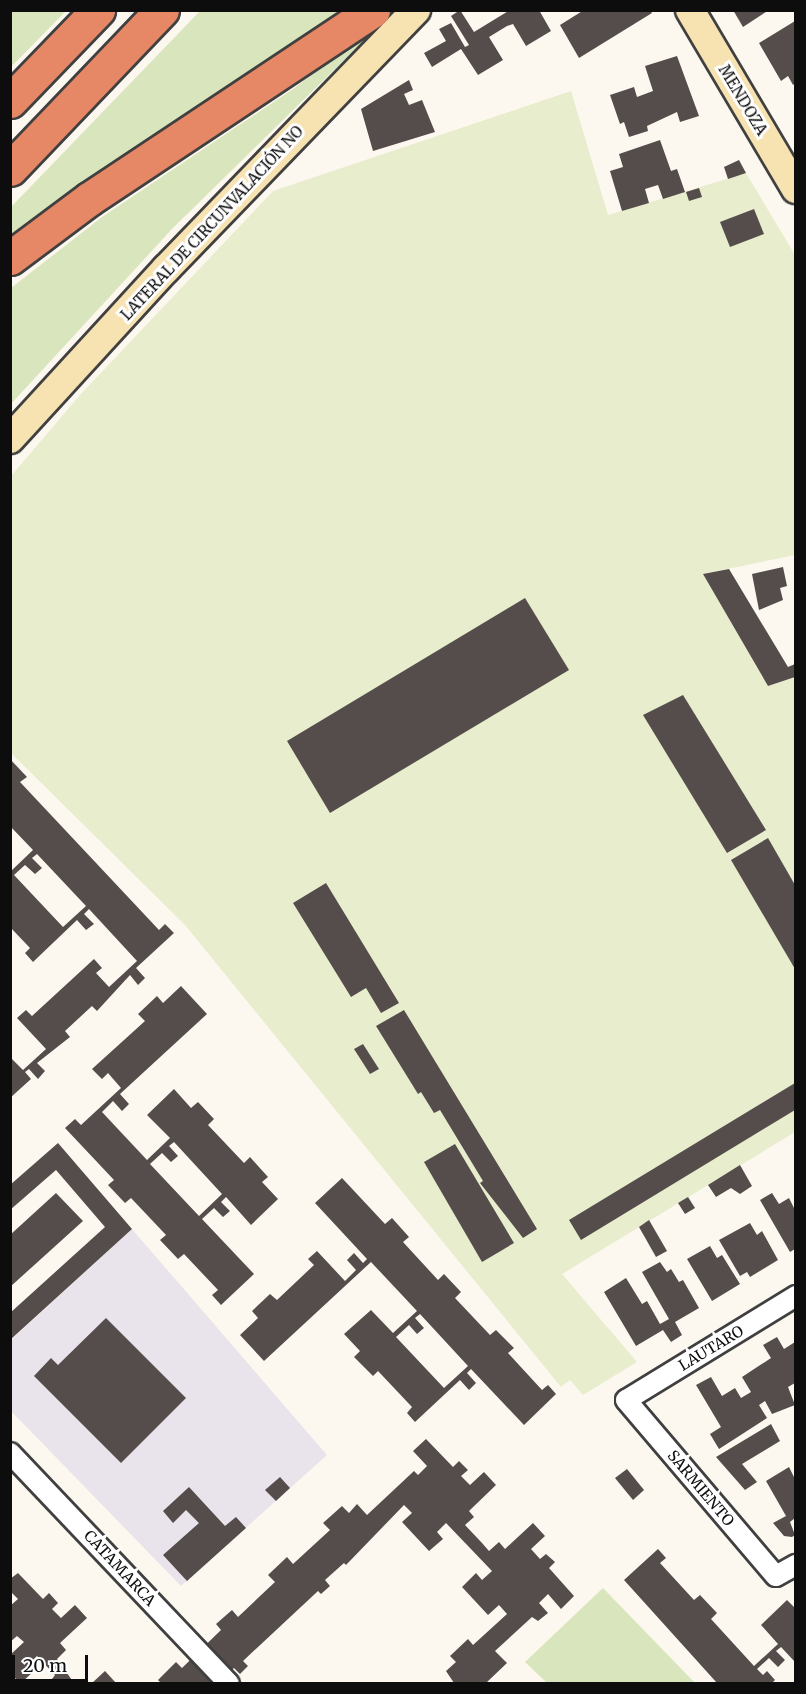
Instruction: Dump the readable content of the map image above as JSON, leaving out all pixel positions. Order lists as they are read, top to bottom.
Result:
{
  "streets": {
    "street": [
      "MENDOZA",
      "LATERAL DE CIRCUNVALACIÓN NO",
      "LAUTARO",
      "SARMIENTO",
      "CATAMARCA"
    ]
  },
  "crossings": [
    ["LAUTARO", "SARMIENTO"]
  ],
  "scale_bar": "20 m"
}
